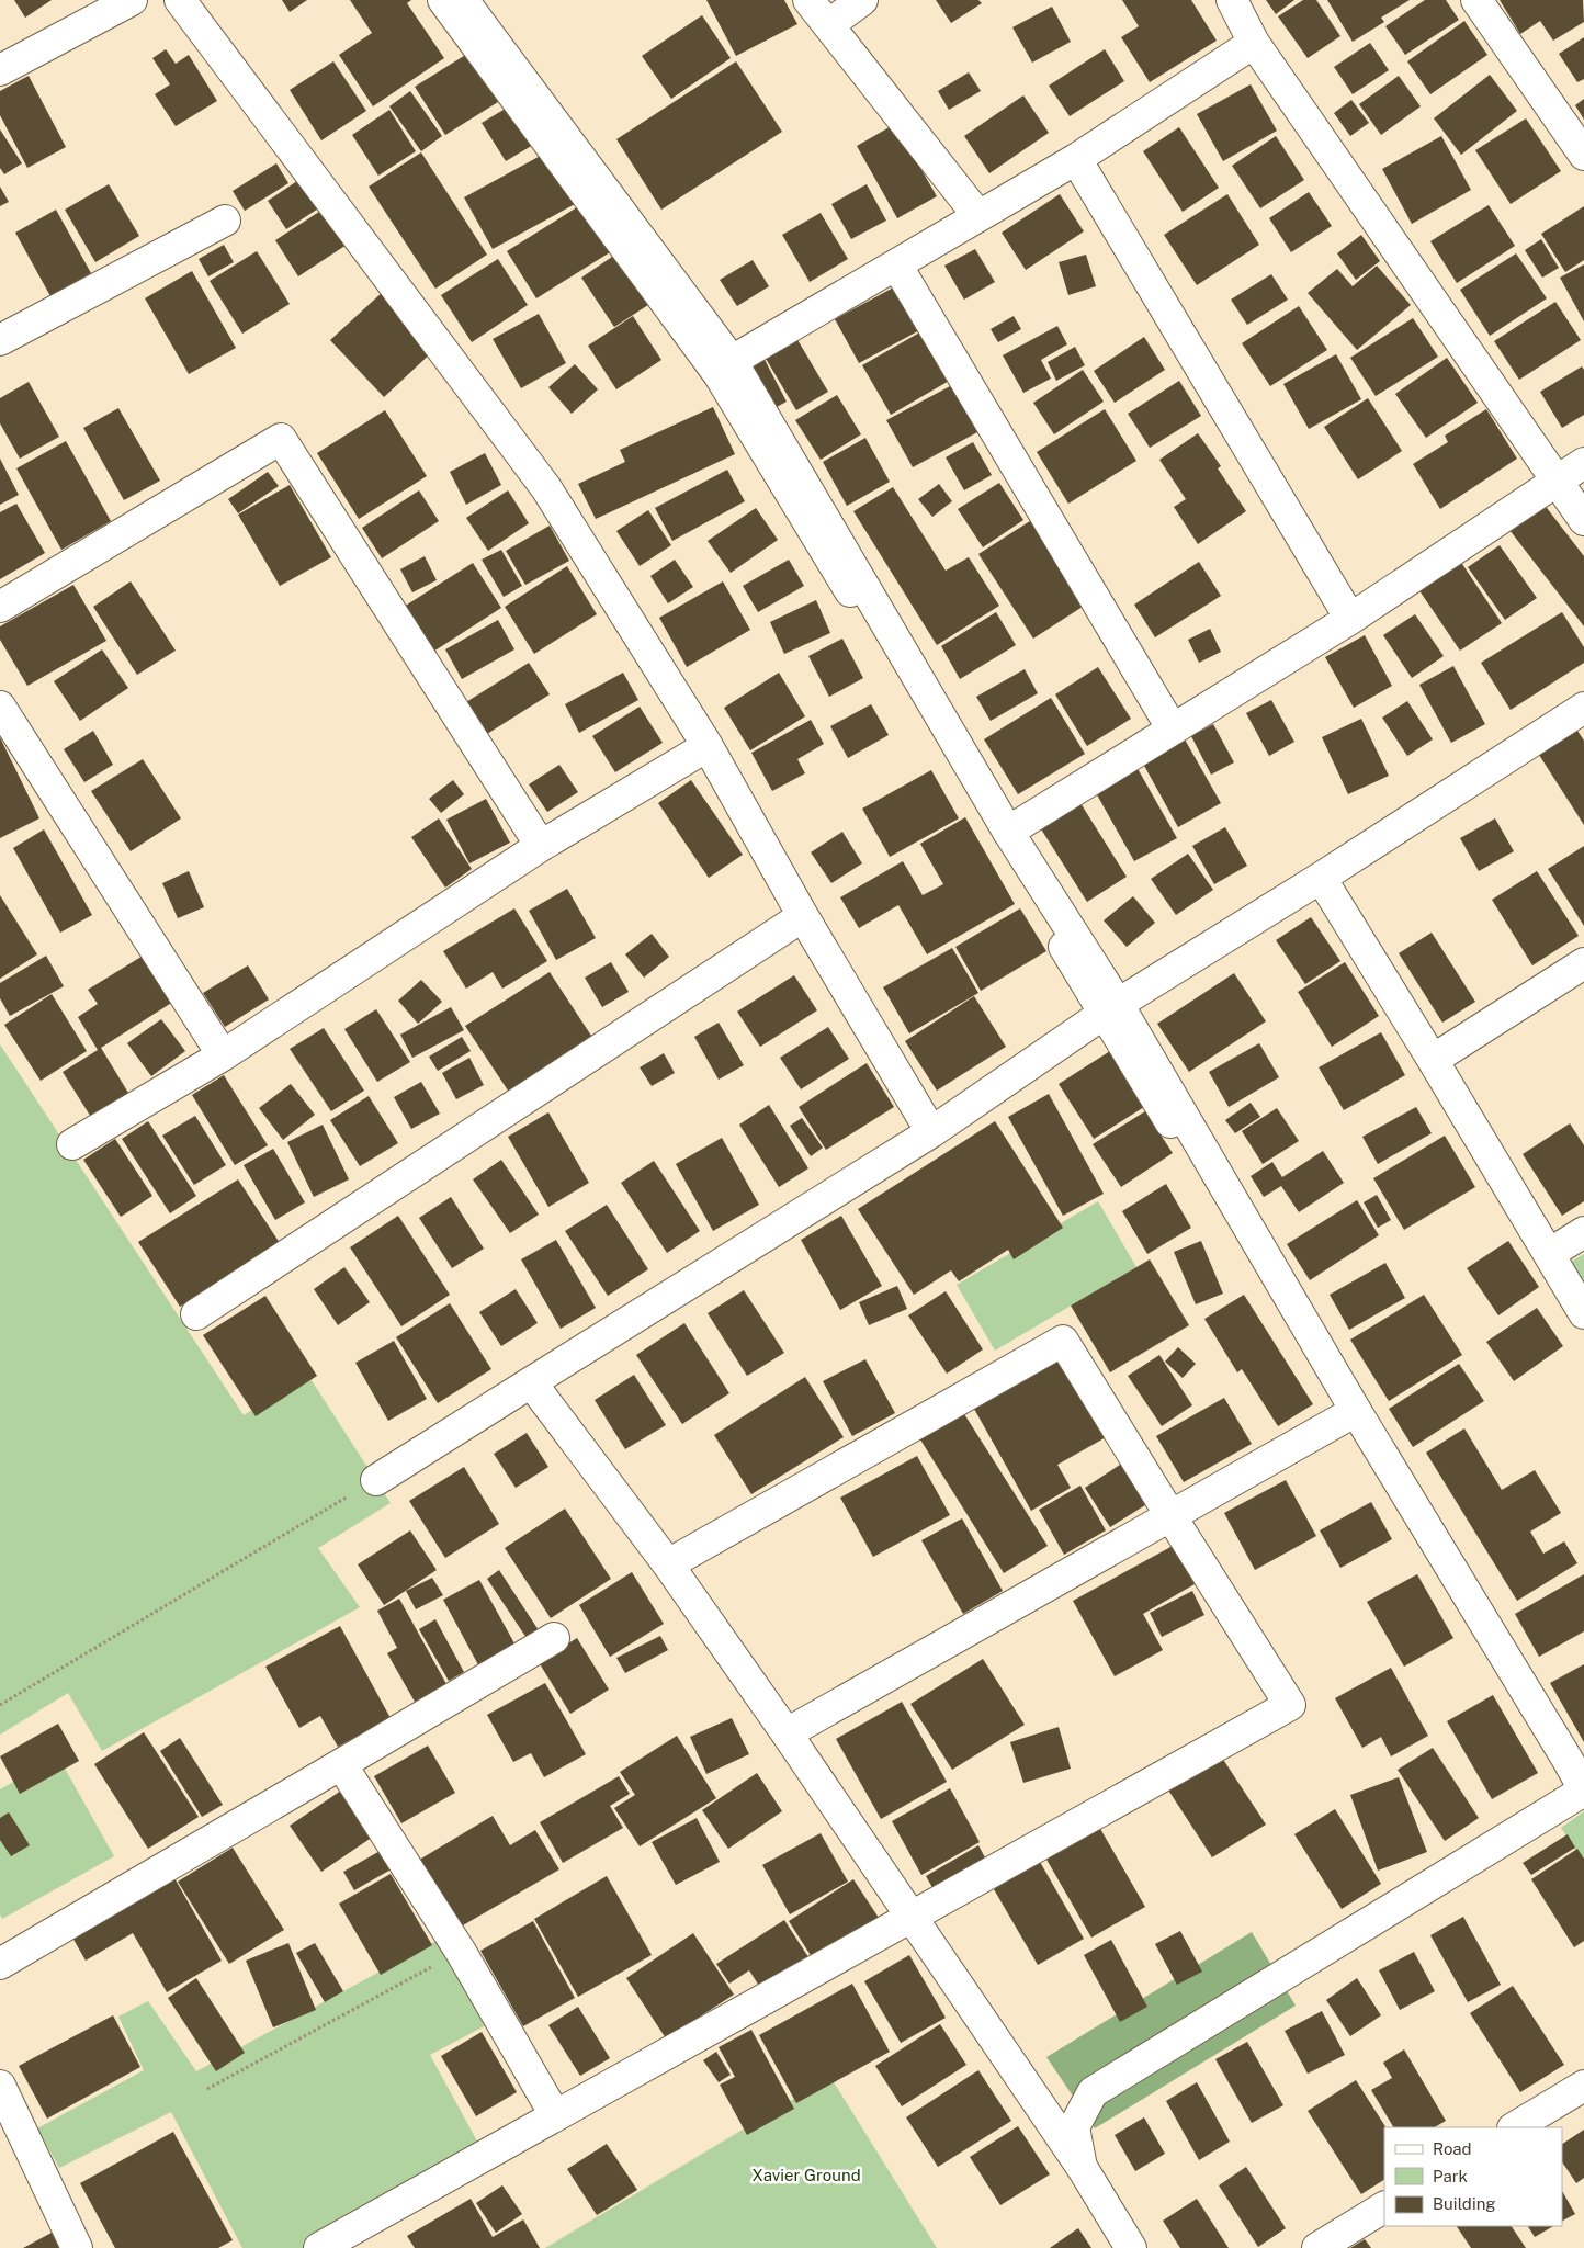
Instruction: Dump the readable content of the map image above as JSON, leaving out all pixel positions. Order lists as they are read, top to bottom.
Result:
{
  "parks": ["Xavier Ground"],
  "legend": ["Road", "Park", "Building"]
}
